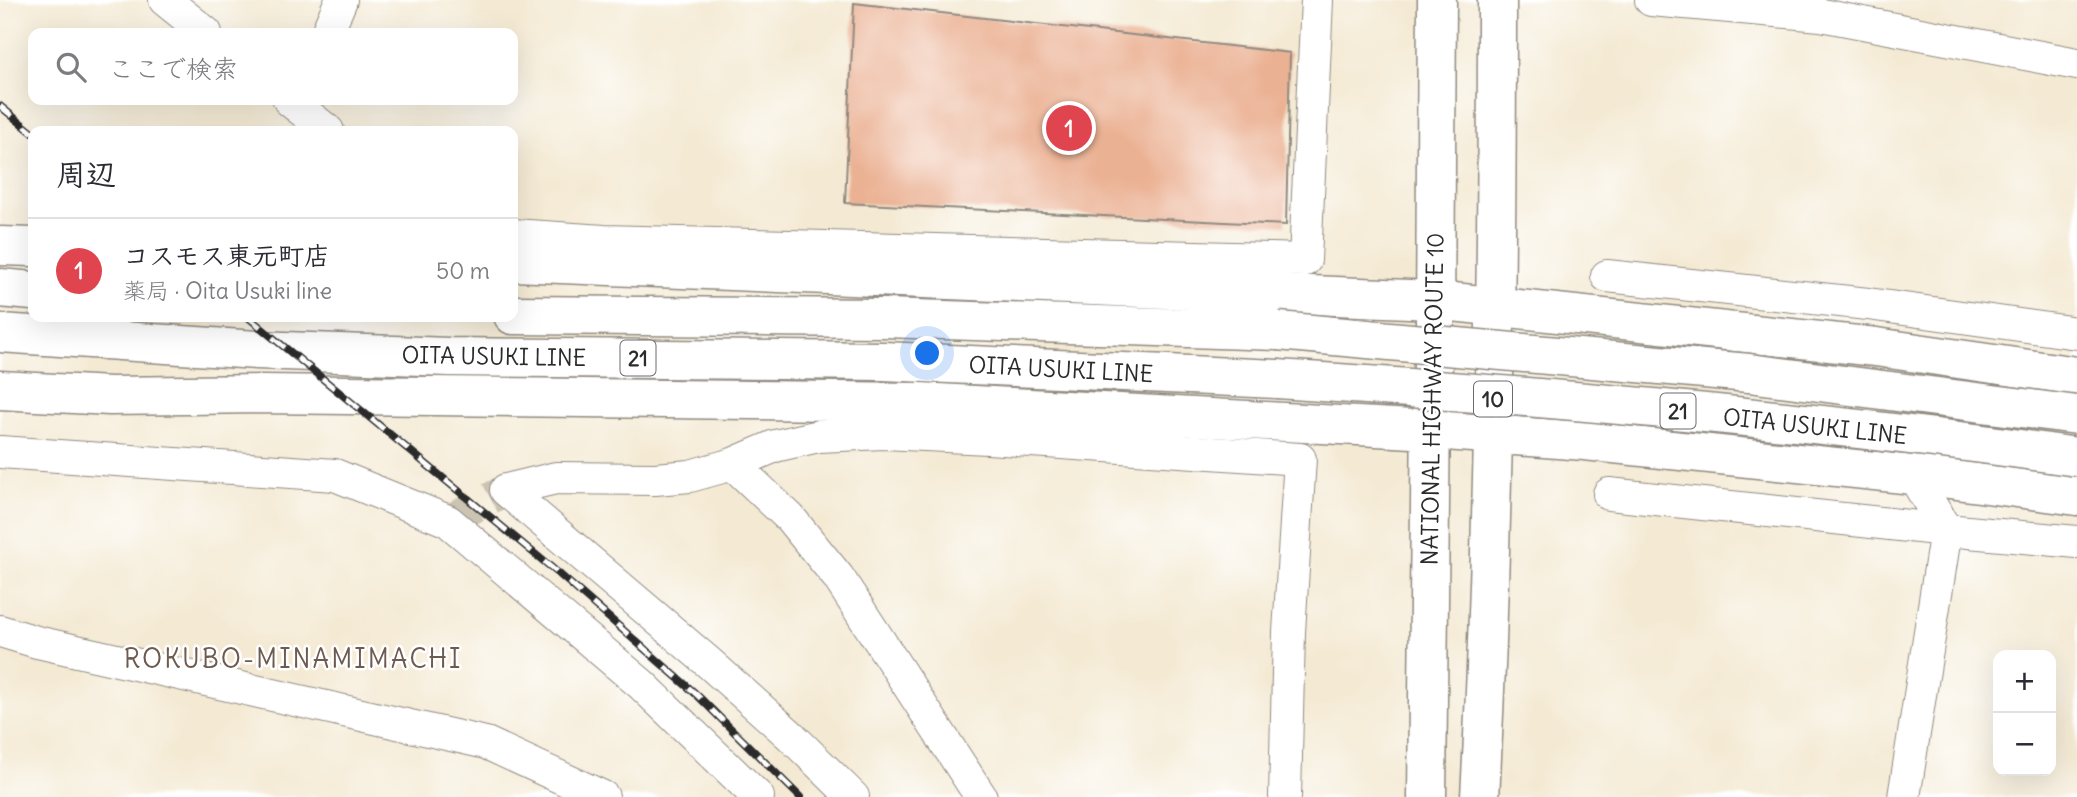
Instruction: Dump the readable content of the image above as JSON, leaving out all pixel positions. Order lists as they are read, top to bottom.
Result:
{
  "streets": {
    "main road": [
      "OITA USUKI LINE",
      "21",
      "NATIONAL HIGHWAY ROUTE 10",
      "10"
    ]
  },
  "districts": ["ROKUBO-MINAMIMACHI"],
  "page": {
    "search": "ここで検索",
    "pins": "1",
    "heading": "周辺",
    "list": [
      {
        "mark": "1",
        "name": "コスモス東元町店",
        "note": "薬局 · Oita Usuki line",
        "value": "50 m"
      }
    ],
    "map_buttons": ["+", "−"]
  }
}
